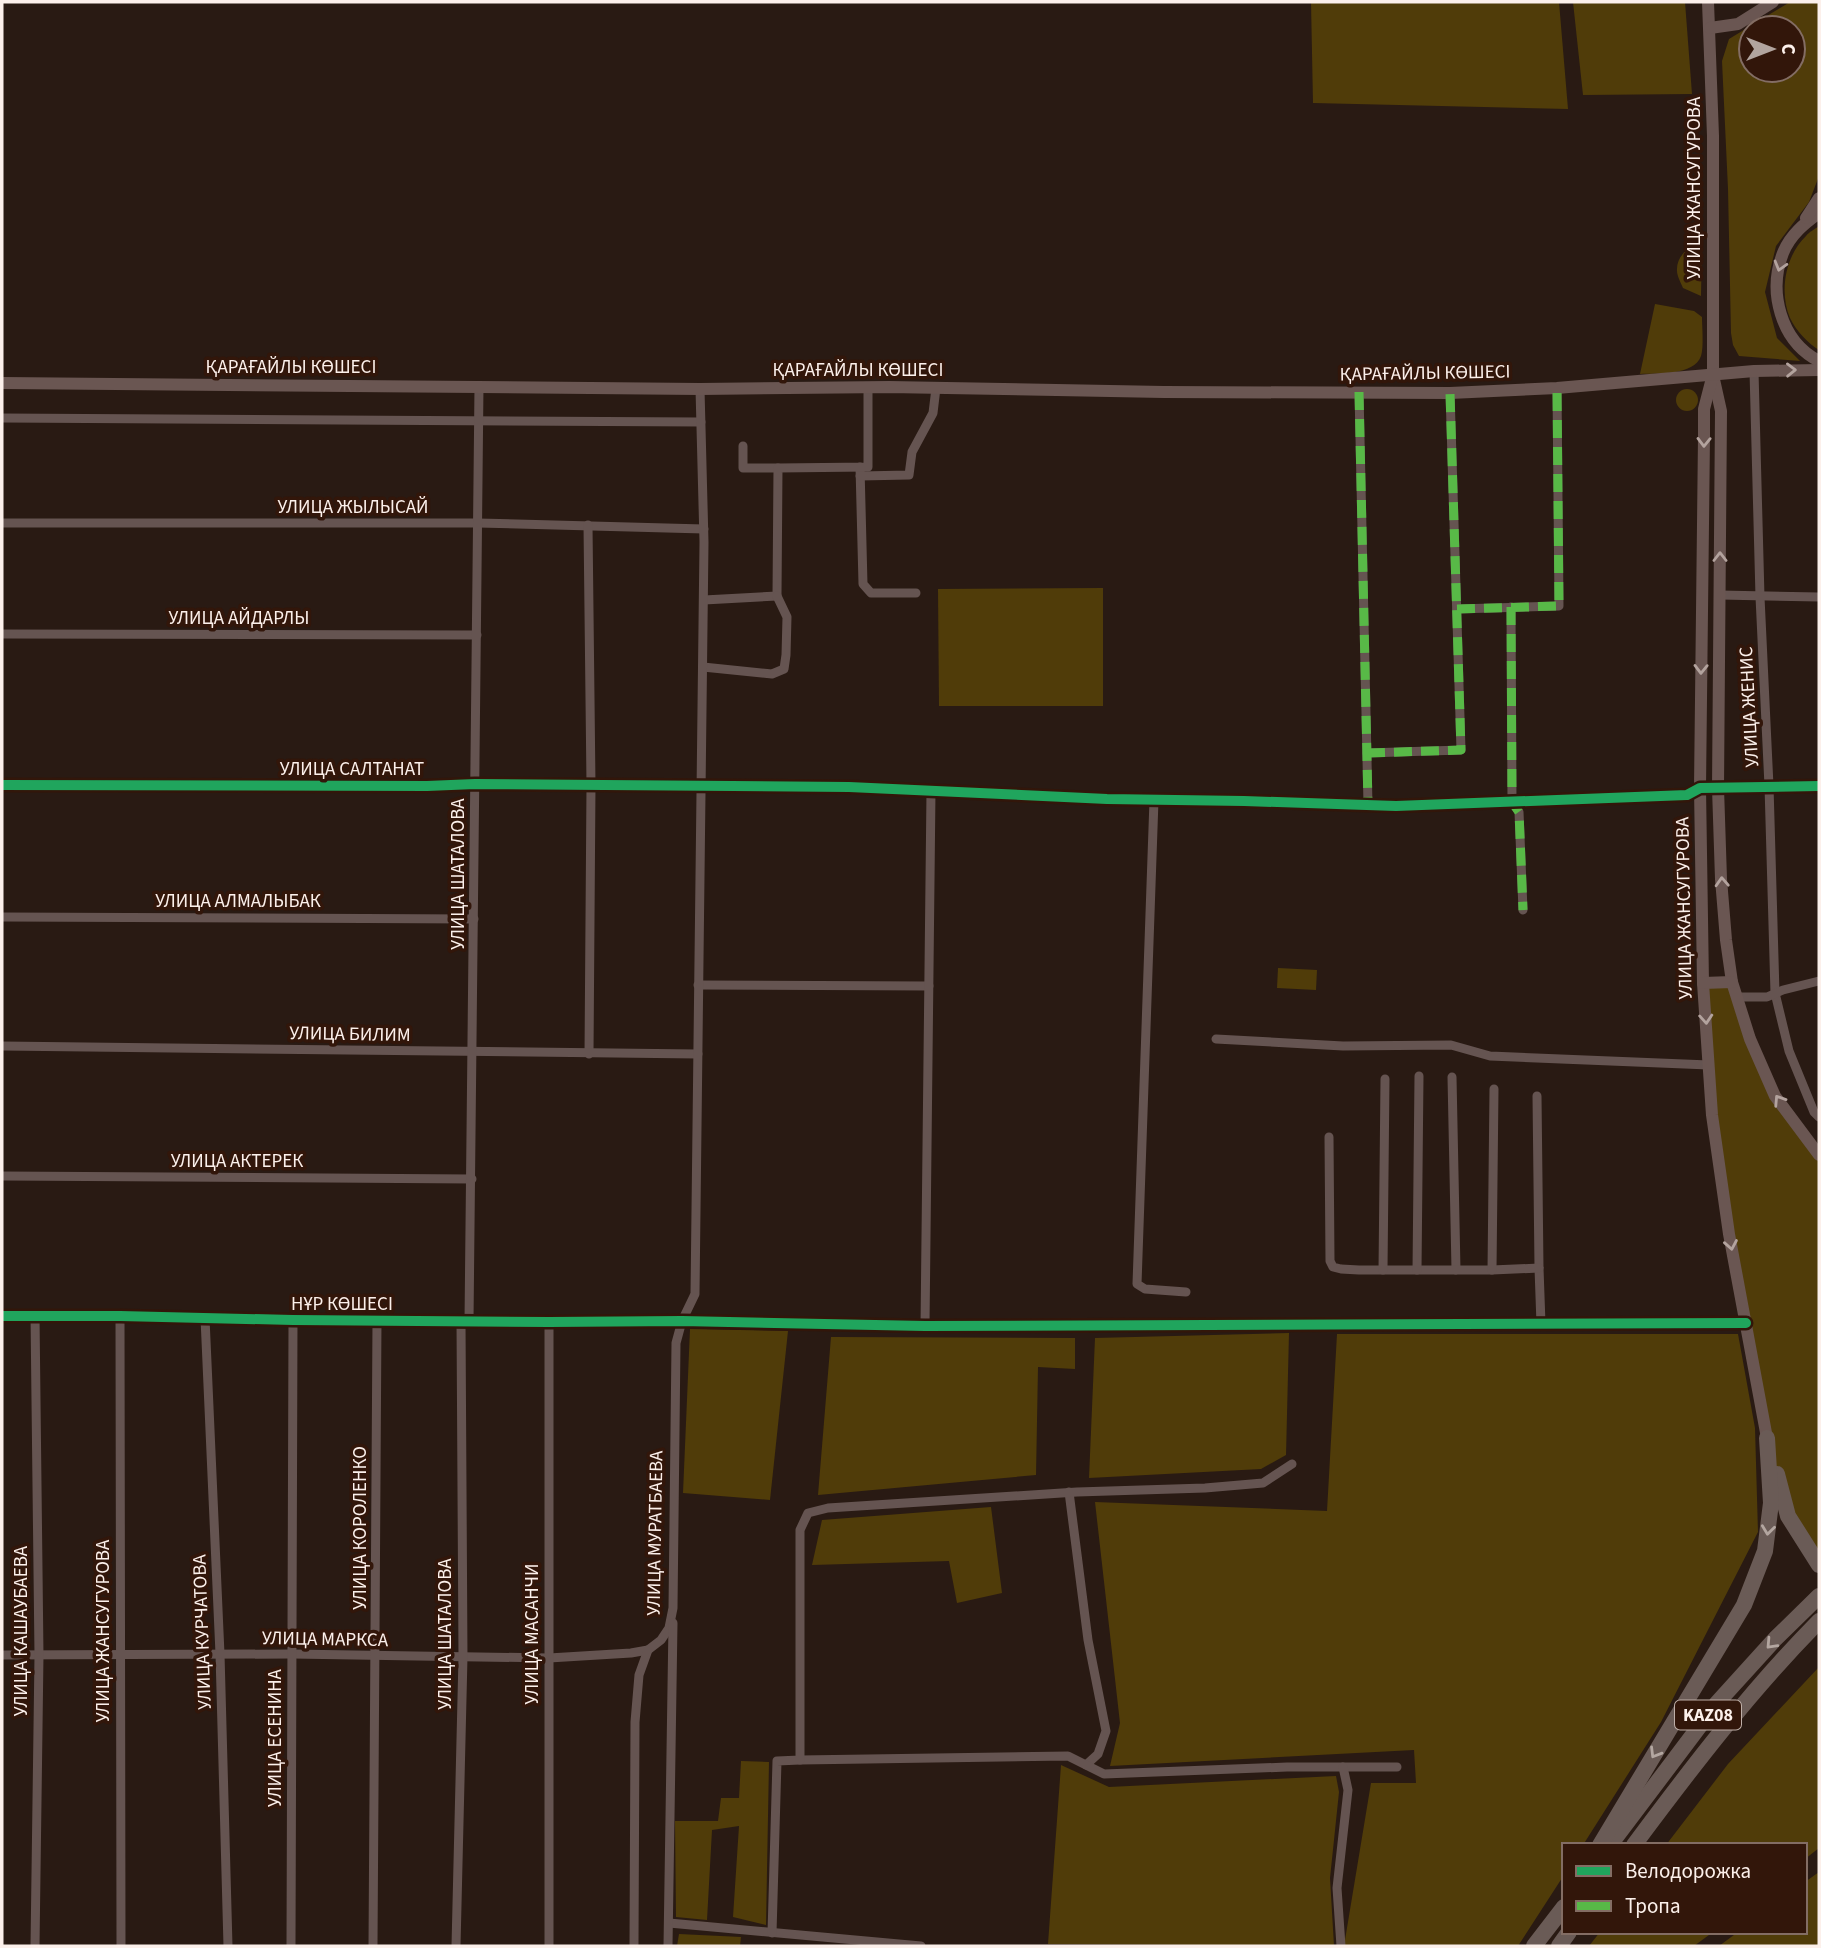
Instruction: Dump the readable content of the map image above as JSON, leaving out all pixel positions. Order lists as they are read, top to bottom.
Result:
{
  "streets": {
    "highway": ["KAZ08"],
    "main road": ["УЛИЦА ЖАНСУГУРОВА", "ҚАРАҒАЙЛЫ КӨШЕСІ"],
    "street": [
      "УЛИЦА ЖЫЛЫСАЙ",
      "УЛИЦА АЙДАРЛЫ",
      "УЛИЦА ЖЕНИС",
      "УЛИЦА САЛТАНАТ",
      "УЛИЦА ШАТАЛОВА",
      "УЛИЦА АЛМАЛЫБАК",
      "УЛИЦА БИЛИМ",
      "УЛИЦА АКТЕРЕК",
      "НҰР КӨШЕСІ",
      "УЛИЦА КОРОЛЕНКО",
      "УЛИЦА МУРАТБАЕВА",
      "УЛИЦА КАШАУБАЕВА",
      "УЛИЦА КУРЧАТОВА",
      "УЛИЦА МАСАНЧИ",
      "УЛИЦА МАРКСА",
      "УЛИЦА ЕСЕНИНА"
    ]
  },
  "crossings": [
    ["УЛИЦА ЖАНСУГУРОВА", "ҚАРАҒАЙЛЫ КӨШЕСІ"],
    ["УЛИЦА ЖАНСУГУРОВА", "УЛИЦА САЛТАНАТ"],
    ["УЛИЦА ЖАНСУГУРОВА", "НҰР КӨШЕСІ"],
    ["УЛИЦА ЖАНСУГУРОВА", "УЛИЦА МАРКСА"],
    ["ҚАРАҒАЙЛЫ КӨШЕСІ", "УЛИЦА ЖЕНИС"],
    ["ҚАРАҒАЙЛЫ КӨШЕСІ", "УЛИЦА ШАТАЛОВА"],
    ["ҚАРАҒАЙЛЫ КӨШЕСІ", "УЛИЦА МУРАТБАЕВА"],
    ["УЛИЦА ЖЫЛЫСАЙ", "УЛИЦА ШАТАЛОВА"],
    ["УЛИЦА ЖЫЛЫСАЙ", "УЛИЦА МУРАТБАЕВА"],
    ["УЛИЦА АЙДАРЛЫ", "УЛИЦА ШАТАЛОВА"],
    ["УЛИЦА ЖЕНИС", "УЛИЦА САЛТАНАТ"],
    ["УЛИЦА САЛТАНАТ", "УЛИЦА ШАТАЛОВА"],
    ["УЛИЦА САЛТАНАТ", "УЛИЦА МУРАТБАЕВА"],
    ["УЛИЦА ШАТАЛОВА", "УЛИЦА АЛМАЛЫБАК"],
    ["УЛИЦА ШАТАЛОВА", "УЛИЦА БИЛИМ"],
    ["УЛИЦА ШАТАЛОВА", "УЛИЦА АКТЕРЕК"],
    ["УЛИЦА ШАТАЛОВА", "НҰР КӨШЕСІ"],
    ["УЛИЦА ШАТАЛОВА", "УЛИЦА МАРКСА"],
    ["УЛИЦА БИЛИМ", "УЛИЦА МУРАТБАЕВА"],
    ["НҰР КӨШЕСІ", "УЛИЦА КОРОЛЕНКО"],
    ["НҰР КӨШЕСІ", "УЛИЦА МУРАТБАЕВА"],
    ["НҰР КӨШЕСІ", "УЛИЦА КАШАУБАЕВА"],
    ["НҰР КӨШЕСІ", "УЛИЦА КУРЧАТОВА"],
    ["НҰР КӨШЕСІ", "УЛИЦА МАСАНЧИ"],
    ["НҰР КӨШЕСІ", "УЛИЦА ЕСЕНИНА"],
    ["УЛИЦА КОРОЛЕНКО", "УЛИЦА МАРКСА"],
    ["УЛИЦА МУРАТБАЕВА", "УЛИЦА МАРКСА"],
    ["УЛИЦА КАШАУБАЕВА", "УЛИЦА МАРКСА"],
    ["УЛИЦА КУРЧАТОВА", "УЛИЦА МАРКСА"],
    ["УЛИЦА МАСАНЧИ", "УЛИЦА МАРКСА"],
    ["УЛИЦА МАРКСА", "УЛИЦА ЕСЕНИНА"]
  ],
  "legend": ["Велодорожка", "Тропа"],
  "north": "right"
}
